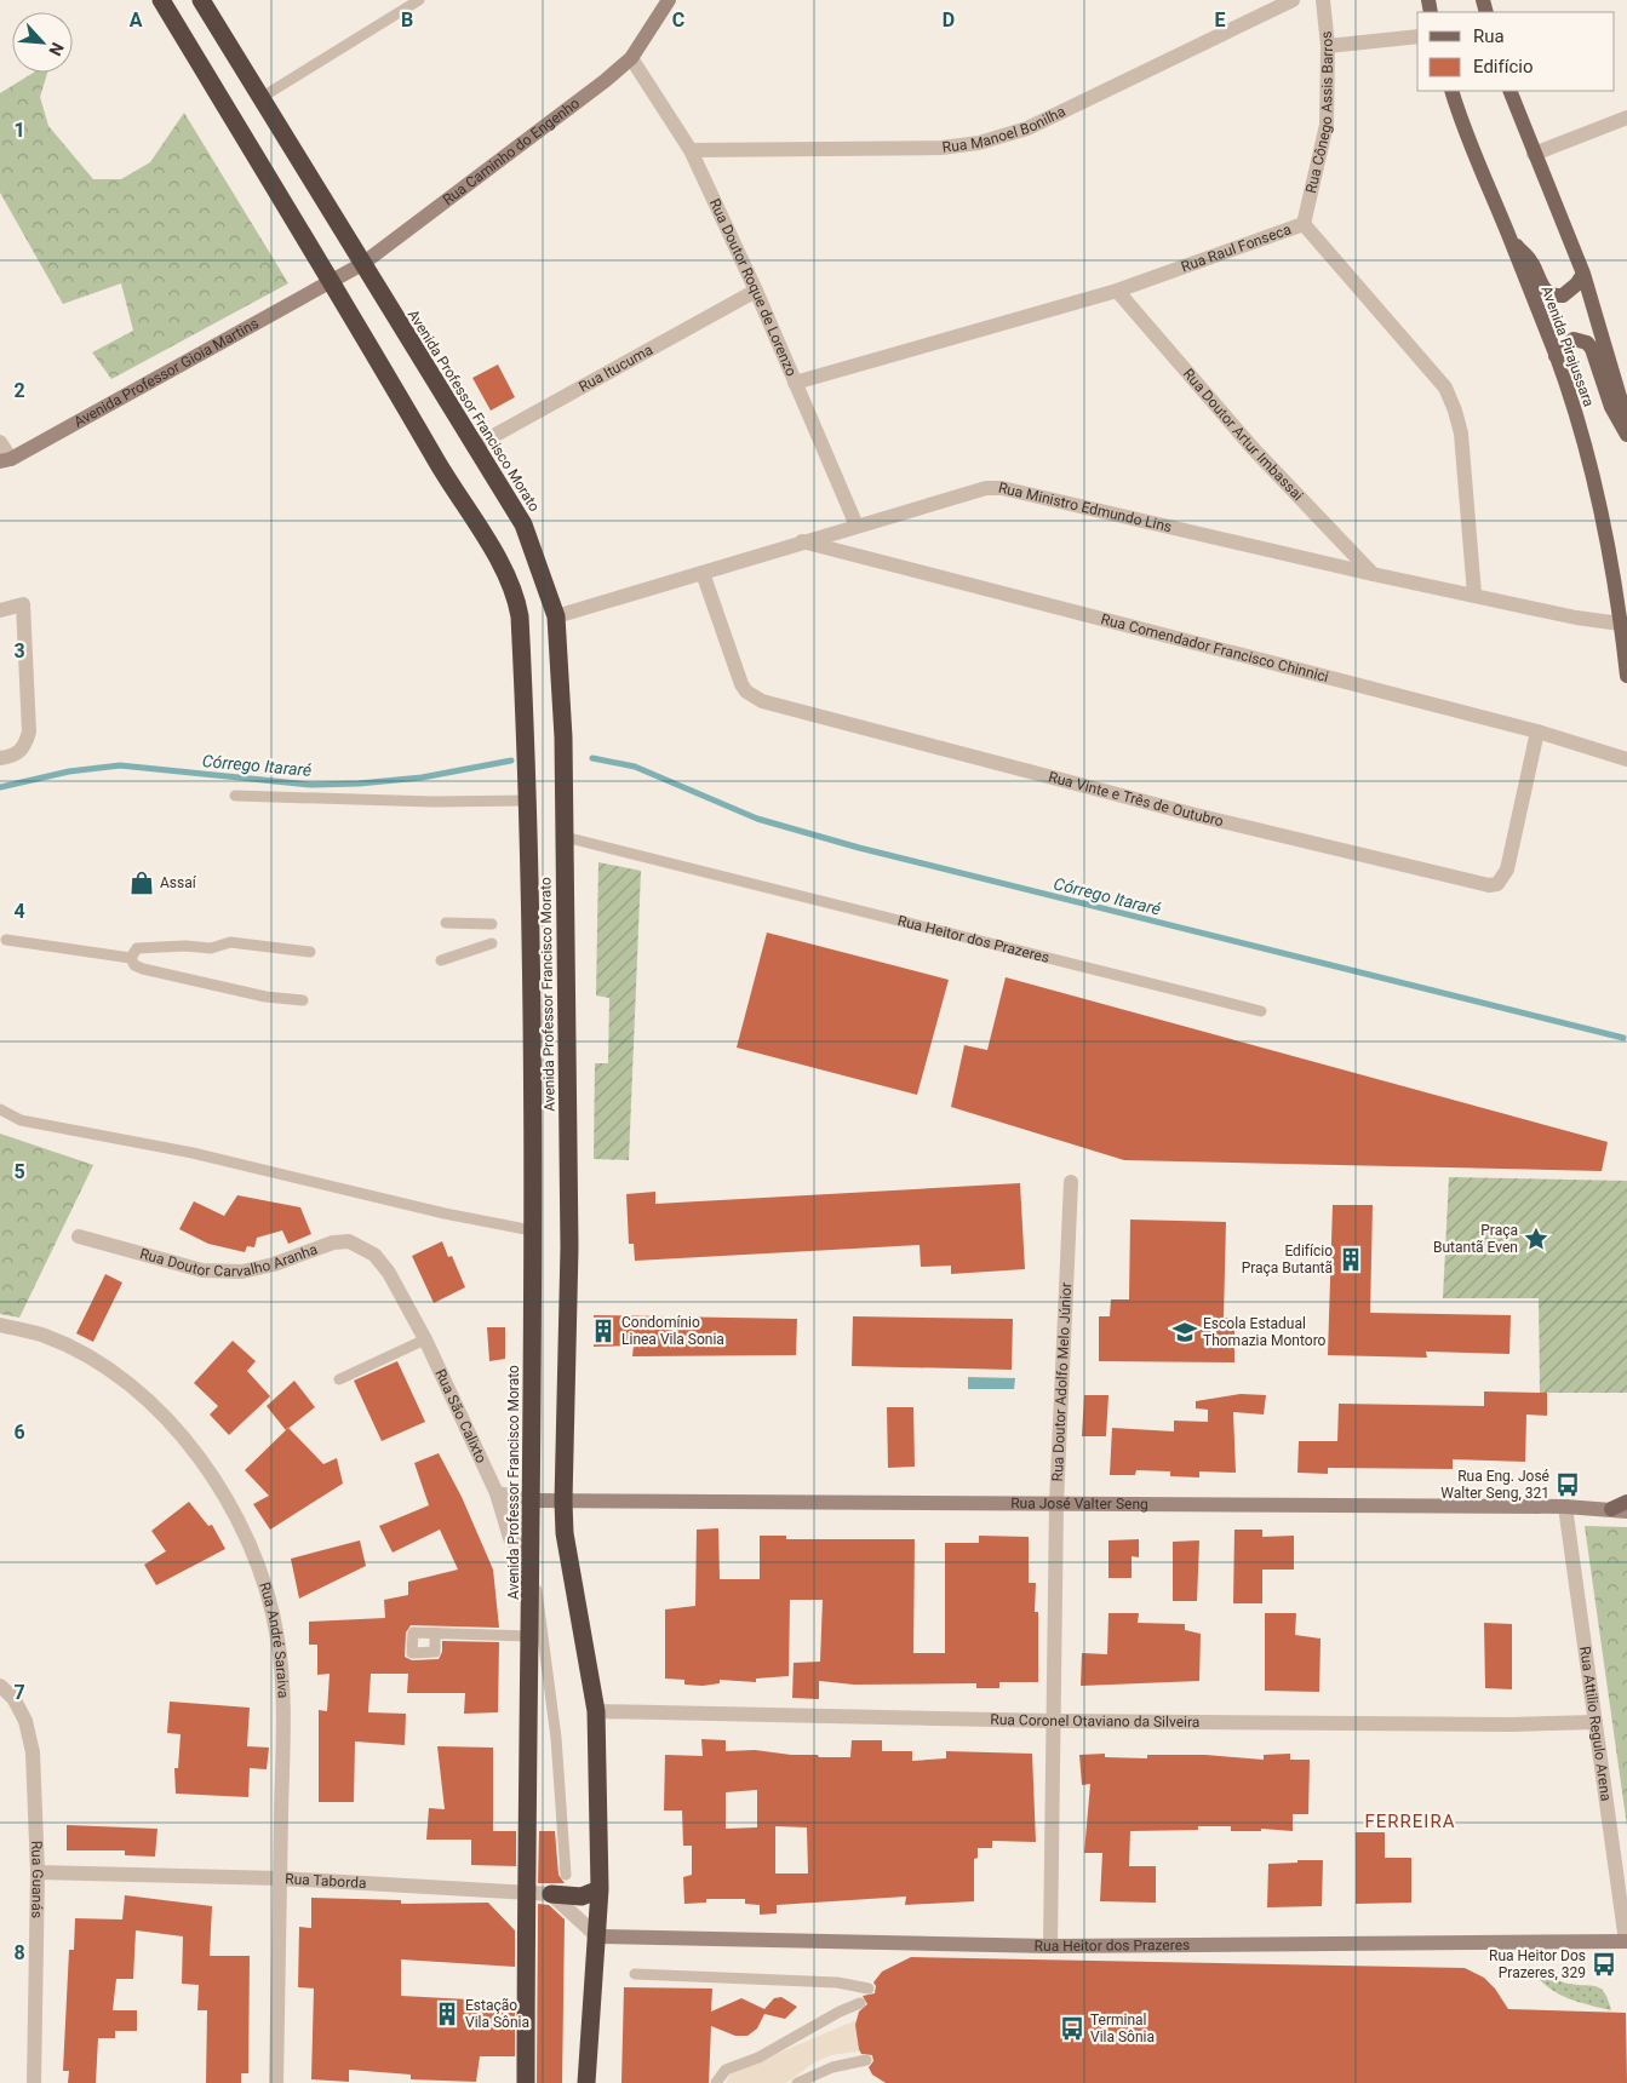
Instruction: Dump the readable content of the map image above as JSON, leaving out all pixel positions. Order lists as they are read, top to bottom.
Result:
{
  "streets": {
    "highway": ["Avenida Professor Francisco Morato"],
    "main road": ["Avenida Pirajussara"],
    "street": [
      "Rua Cônego Assis Barros",
      "Rua Manoel Bonilha",
      "Rua Caminho do Engenho",
      "Rua Raul Fonseca",
      "Rua Doutor Roque de Lorenzo",
      "Rua Itucuma",
      "Avenida Professor Gioia Martins",
      "Rua Doutor Artur Imbassai",
      "Rua Ministro Edmundo Lins",
      "Rua Comendador Francisco Chinnici",
      "Rua Vinte e Três de Outubro",
      "Rua Heitor dos Prazeres",
      "Rua Doutor Carvalho Aranha",
      "Rua Doutor Adolfo Melo Júnior",
      "Rua São Calixto",
      "Rua José Valter Seng",
      "Rua André Saraiva",
      "Rua Coronel Otaviano da Silveira",
      "Rua Attilio Regulo Arena",
      "Rua Guanás",
      "Rua Taborda"
    ]
  },
  "crossings": [
    ["Rua Cônego Assis Barros", "Rua Raul Fonseca"],
    ["Rua Manoel Bonilha", "Rua Doutor Roque de Lorenzo"],
    ["Rua Caminho do Engenho", "Rua Doutor Roque de Lorenzo"],
    ["Rua Caminho do Engenho", "Avenida Professor Gioia Martins"],
    ["Rua Caminho do Engenho", "Avenida Professor Francisco Morato"],
    ["Rua Raul Fonseca", "Rua Doutor Roque de Lorenzo"],
    ["Rua Raul Fonseca", "Rua Doutor Artur Imbassai"],
    ["Rua Raul Fonseca", "Rua Ministro Edmundo Lins"],
    ["Rua Doutor Roque de Lorenzo", "Rua Itucuma"],
    ["Rua Doutor Roque de Lorenzo", "Rua Ministro Edmundo Lins"],
    ["Avenida Pirajussara", "Rua Ministro Edmundo Lins"],
    ["Rua Itucuma", "Avenida Professor Francisco Morato"],
    ["Avenida Professor Gioia Martins", "Avenida Professor Francisco Morato"],
    ["Avenida Professor Francisco Morato", "Rua Ministro Edmundo Lins"],
    ["Avenida Professor Francisco Morato", "Rua Heitor dos Prazeres"],
    ["Avenida Professor Francisco Morato", "Rua São Calixto"],
    ["Avenida Professor Francisco Morato", "Rua José Valter Seng"],
    ["Avenida Professor Francisco Morato", "Rua Coronel Otaviano da Silveira"],
    ["Avenida Professor Francisco Morato", "Rua Taborda"],
    ["Rua Doutor Artur Imbassai", "Rua Ministro Edmundo Lins"],
    ["Rua Ministro Edmundo Lins", "Rua Comendador Francisco Chinnici"],
    ["Rua Ministro Edmundo Lins", "Rua Vinte e Três de Outubro"],
    ["Rua Comendador Francisco Chinnici", "Rua Vinte e Três de Outubro"],
    ["Rua Heitor dos Prazeres", "Rua Doutor Adolfo Melo Júnior"],
    ["Rua Heitor dos Prazeres", "Rua Attilio Regulo Arena"],
    ["Rua Doutor Carvalho Aranha", "Rua São Calixto"],
    ["Rua Doutor Adolfo Melo Júnior", "Rua José Valter Seng"],
    ["Rua Doutor Adolfo Melo Júnior", "Rua Coronel Otaviano da Silveira"],
    ["Rua José Valter Seng", "Rua Attilio Regulo Arena"],
    ["Rua André Saraiva", "Rua Taborda"],
    ["Rua Coronel Otaviano da Silveira", "Rua Attilio Regulo Arena"],
    ["Rua Guanás", "Rua Taborda"]
  ],
  "districts": ["FERREIRA"],
  "water": ["Córrego Itararé"],
  "places": {
    "shop": ["Assaí"],
    "place": ["Praça Butantã Even"],
    "building": ["Edifício Praça Butantã", "Condomínio Linea Vila Sonia", "Estação Vila Sônia"],
    "school or university": ["Escola Estadual Thomazia Montoro"],
    "bus stop": ["Rua Eng. José Walter Seng, 321", "Rua Heitor Dos Prazeres, 329", "Terminal Vila Sônia"]
  },
  "legend": ["Rua", "Edifício"],
  "north": "bottom right",
  "grid": {
    "columns": [
      "A",
      "B",
      "C",
      "D",
      "E"
    ],
    "rows": [
      "1",
      "2",
      "3",
      "4",
      "5",
      "6",
      "7",
      "8"
    ]
  }
}
